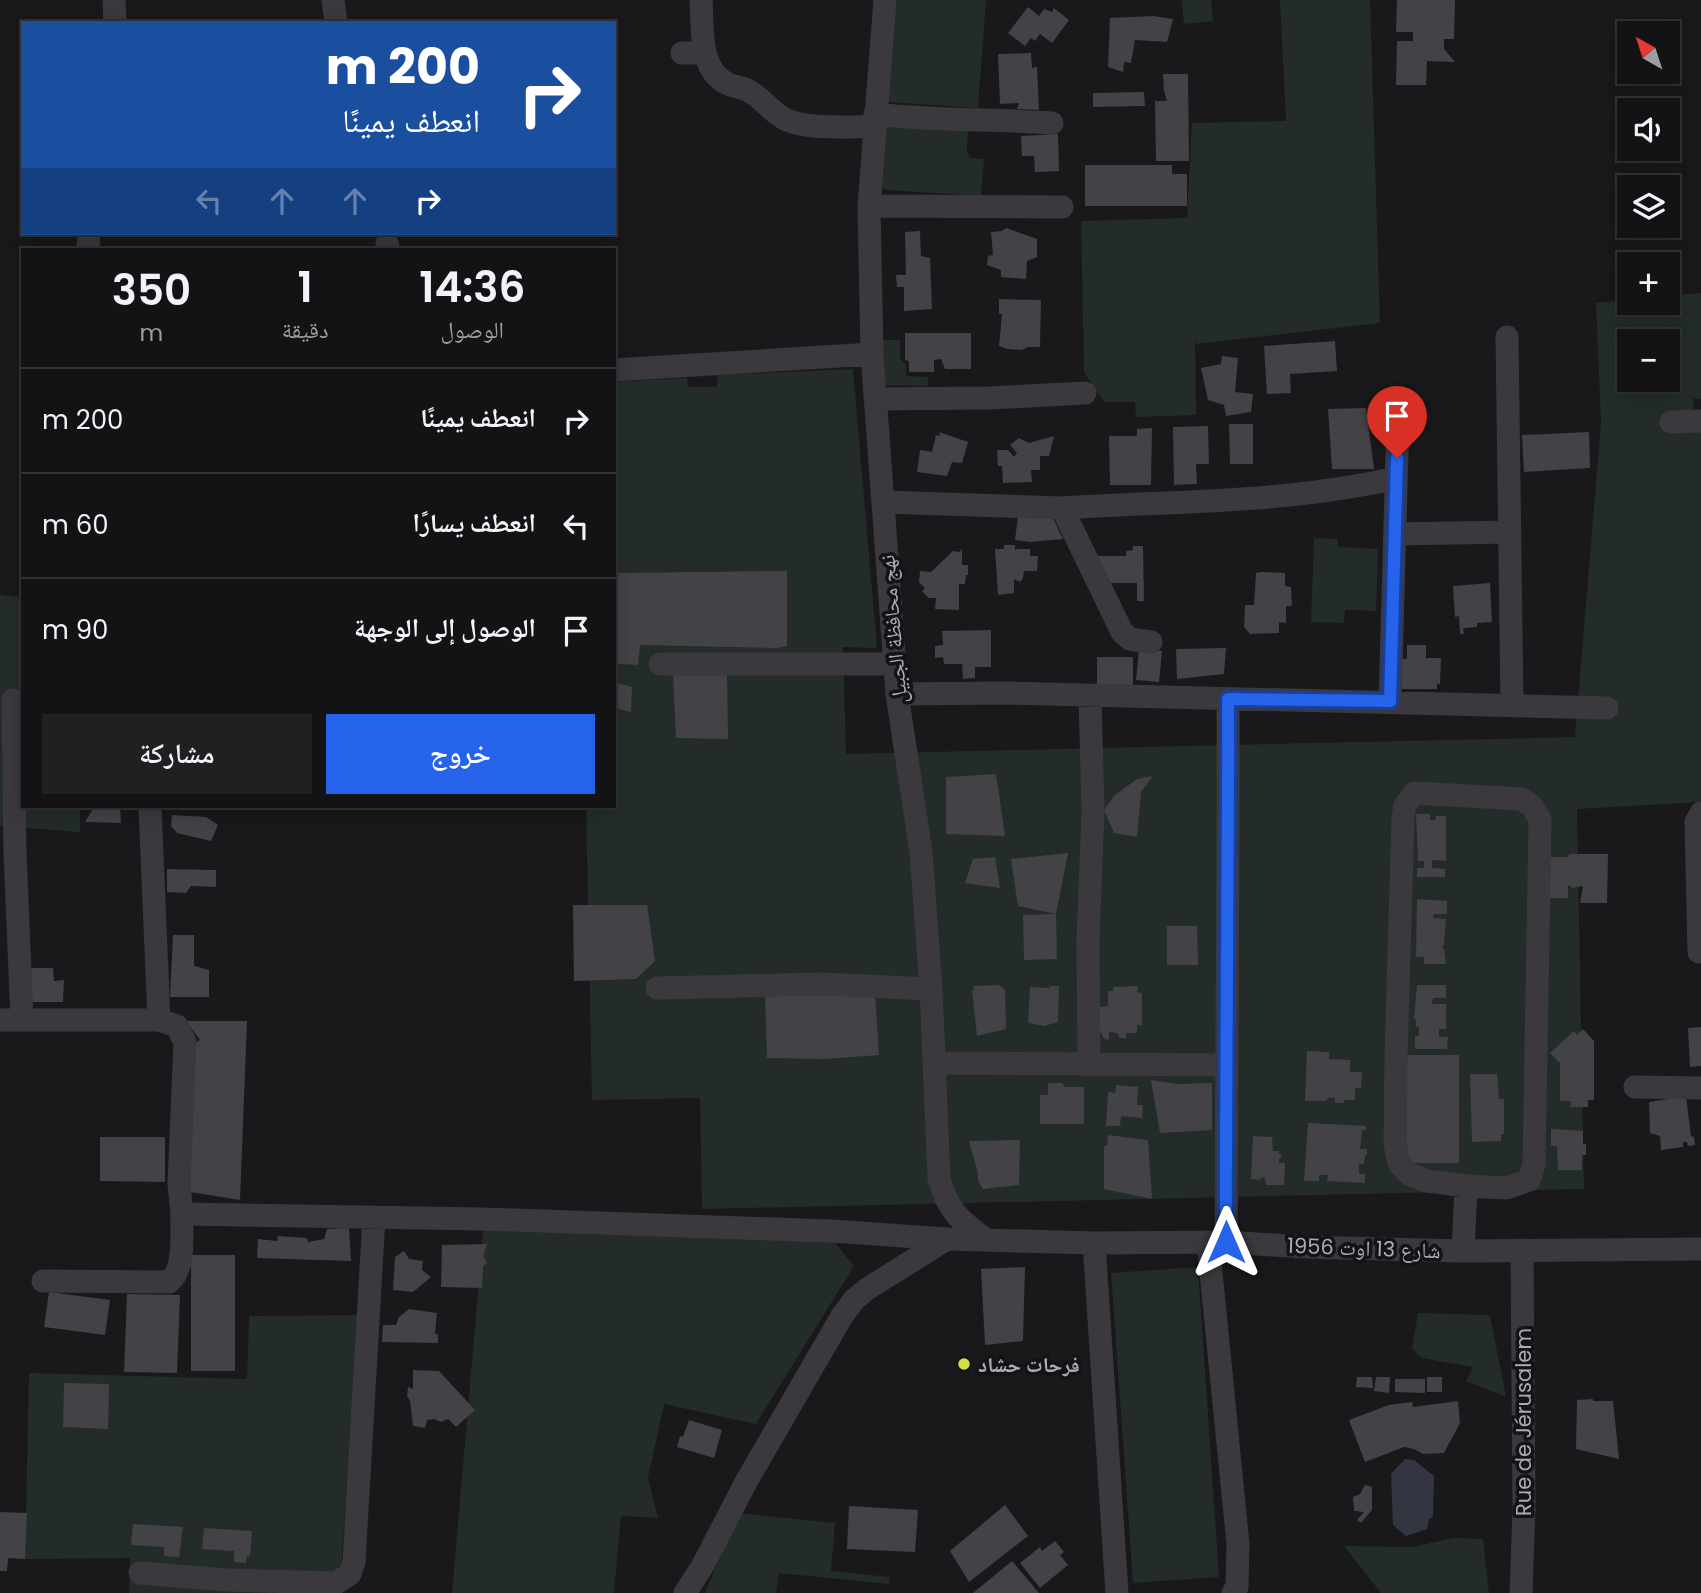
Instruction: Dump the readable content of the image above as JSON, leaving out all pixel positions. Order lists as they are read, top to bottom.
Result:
{
  "streets": {
    "street": ["نهج محافظة الجبيل", "شارع 13 اوت 1956", "Rue de Jérusalem"]
  },
  "crossings": [
    ["نهج محافظة الجبيل", "شارع 13 اوت 1956"],
    ["شارع 13 اوت 1956", "Rue de Jérusalem"]
  ],
  "places": ["فرحات حشاد"],
  "north": "top left",
  "page": {
    "map_buttons": ["+", "−"],
    "turn": ["200 m", "انعطف يمينًا"],
    "eta": [
      "14:36",
      "الوصول",
      "1",
      "دقيقة",
      "350",
      "m"
    ],
    "list": [
      {
        "name": "انعطف يمينًا",
        "value": "200 m"
      },
      {
        "name": "انعطف يسارًا",
        "value": "60 m"
      },
      {
        "name": "الوصول إلى الوجهة",
        "value": "90 m"
      }
    ],
    "buttons": ["خروج", "مشاركة"]
  }
}
